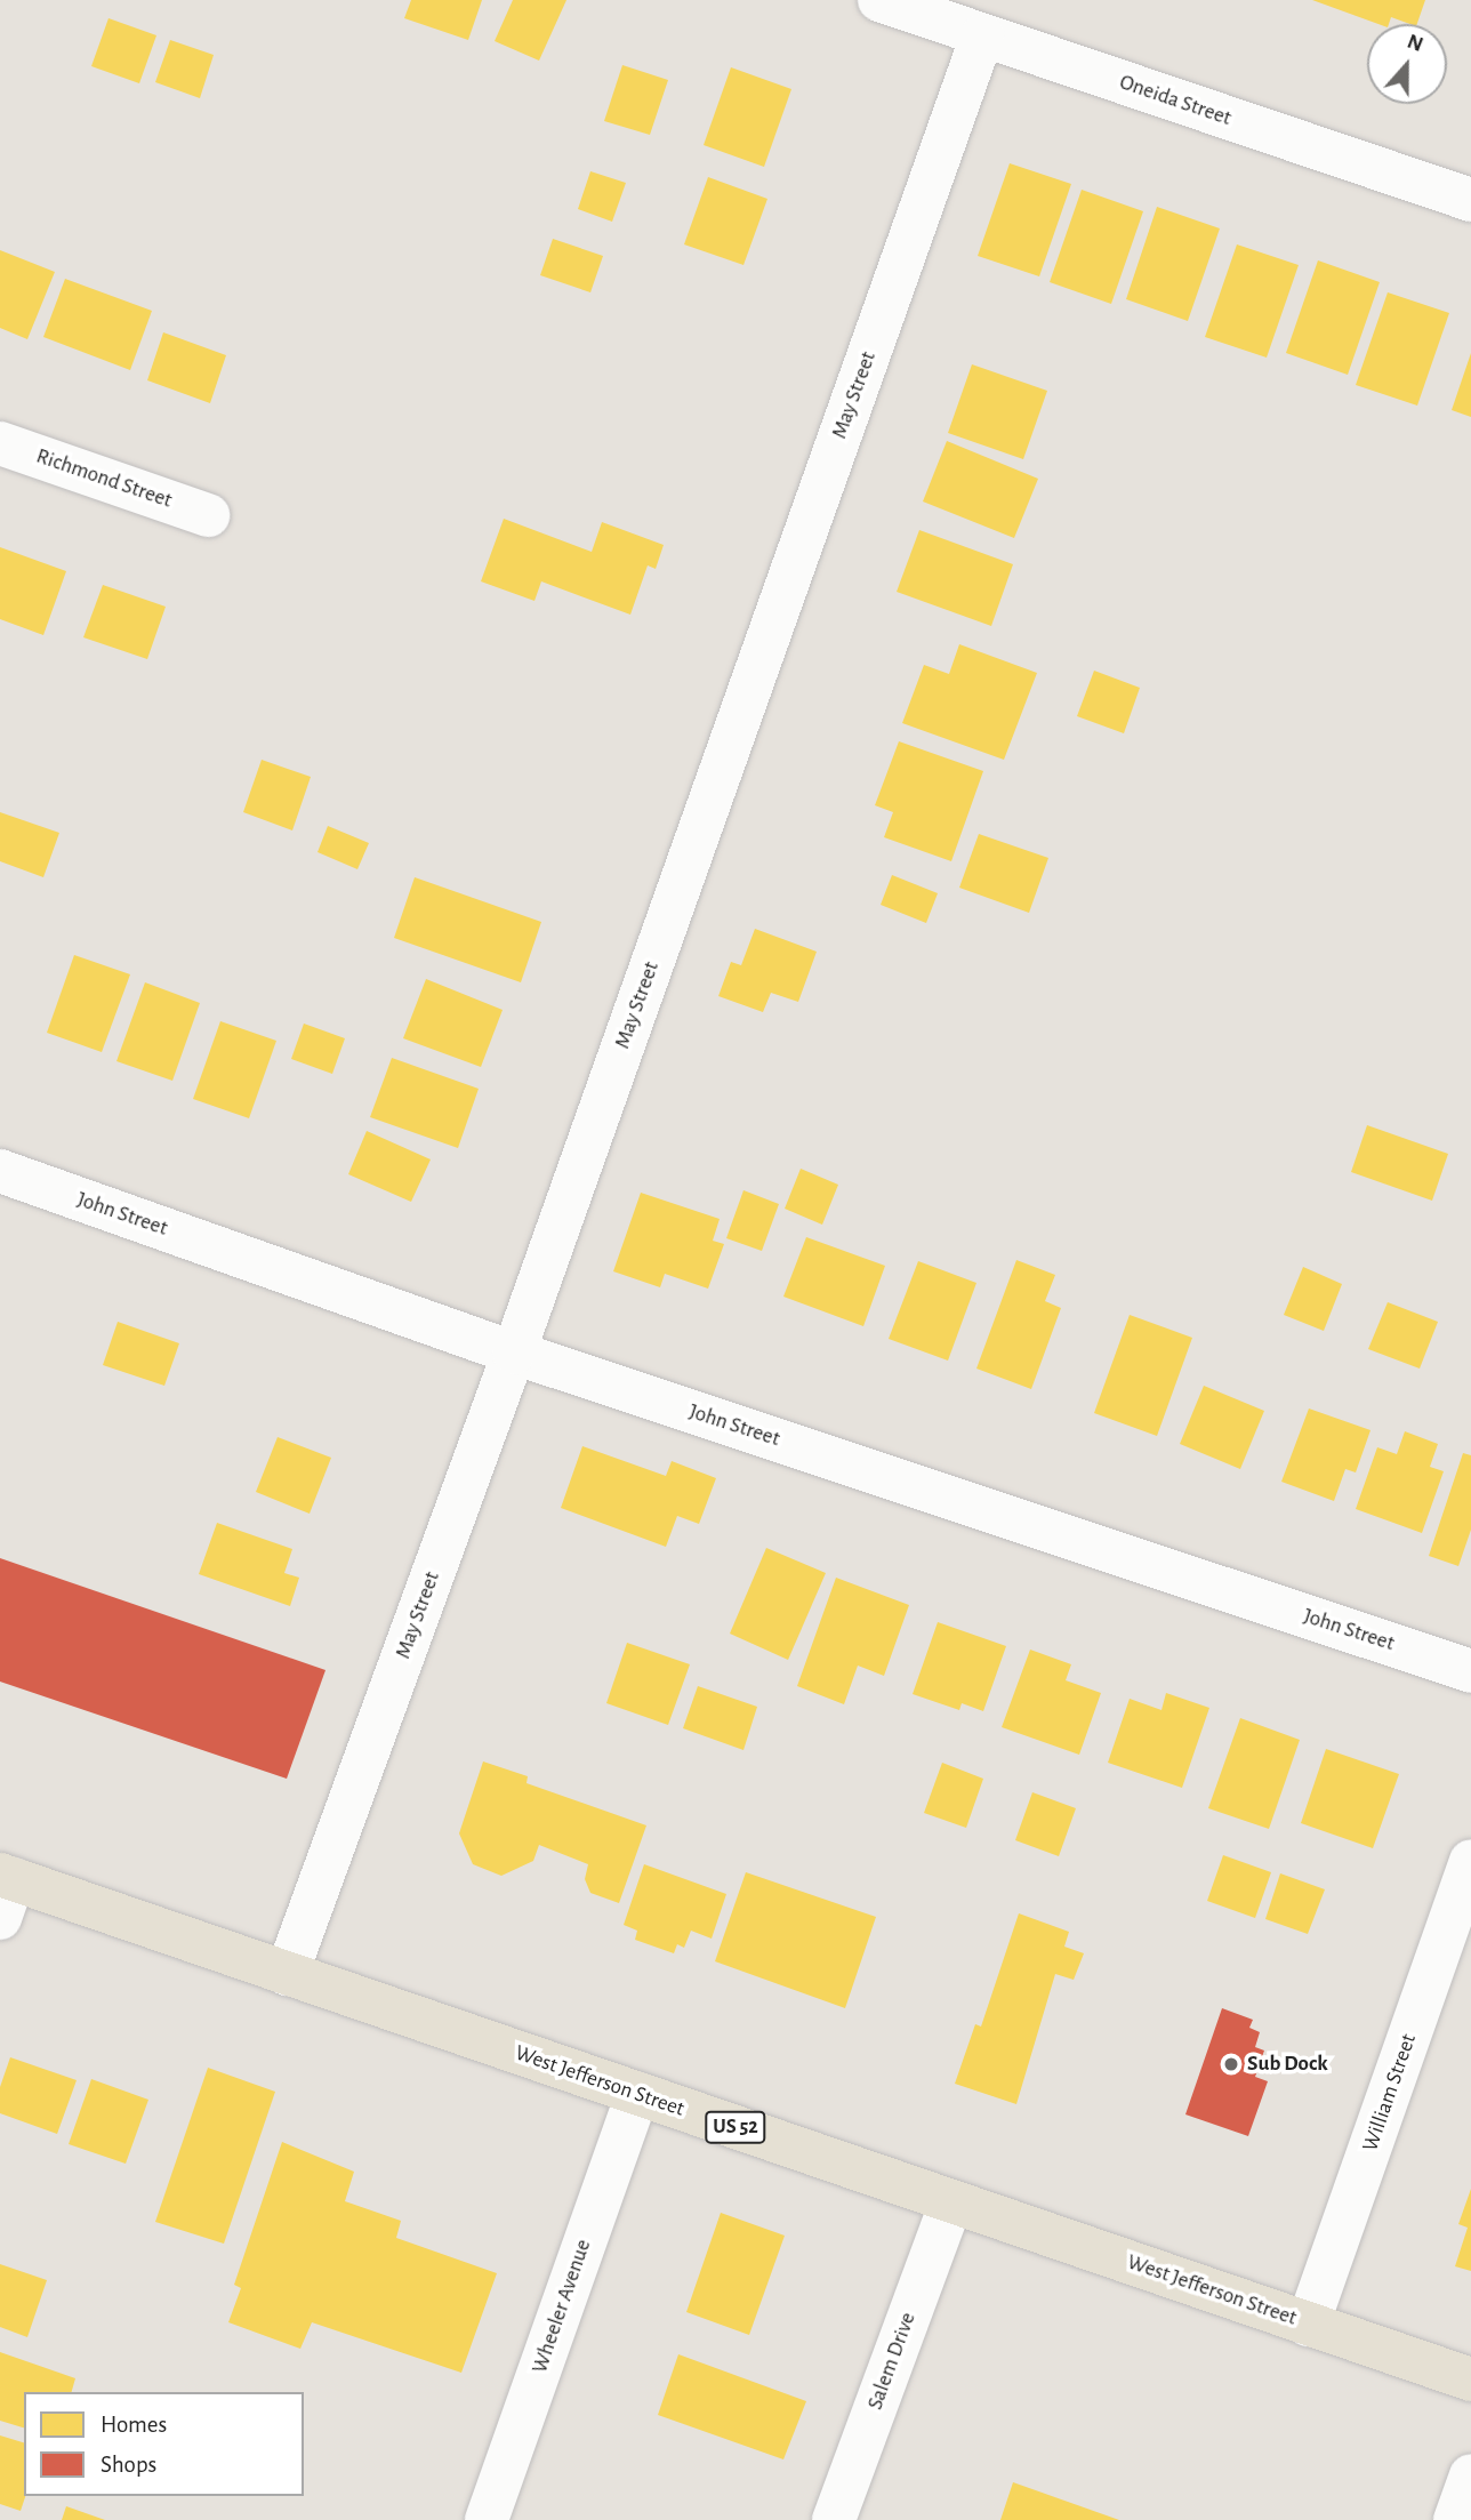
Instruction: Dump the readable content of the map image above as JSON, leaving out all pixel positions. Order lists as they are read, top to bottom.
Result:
{
  "streets": {
    "main road": ["West Jefferson Street", "US 52"],
    "street": [
      "Oneida Street",
      "May Street",
      "Richmond Street",
      "John Street",
      "William Street",
      "Wheeler Avenue",
      "Salem Drive"
    ]
  },
  "crossings": [
    ["Oneida Street", "May Street"],
    ["May Street", "John Street"],
    ["May Street", "West Jefferson Street"],
    ["West Jefferson Street", "William Street"],
    ["West Jefferson Street", "Wheeler Avenue"],
    ["West Jefferson Street", "Salem Drive"]
  ],
  "places": ["Sub Dock"],
  "legend": ["Homes", "Shops"],
  "north": "top"
}
